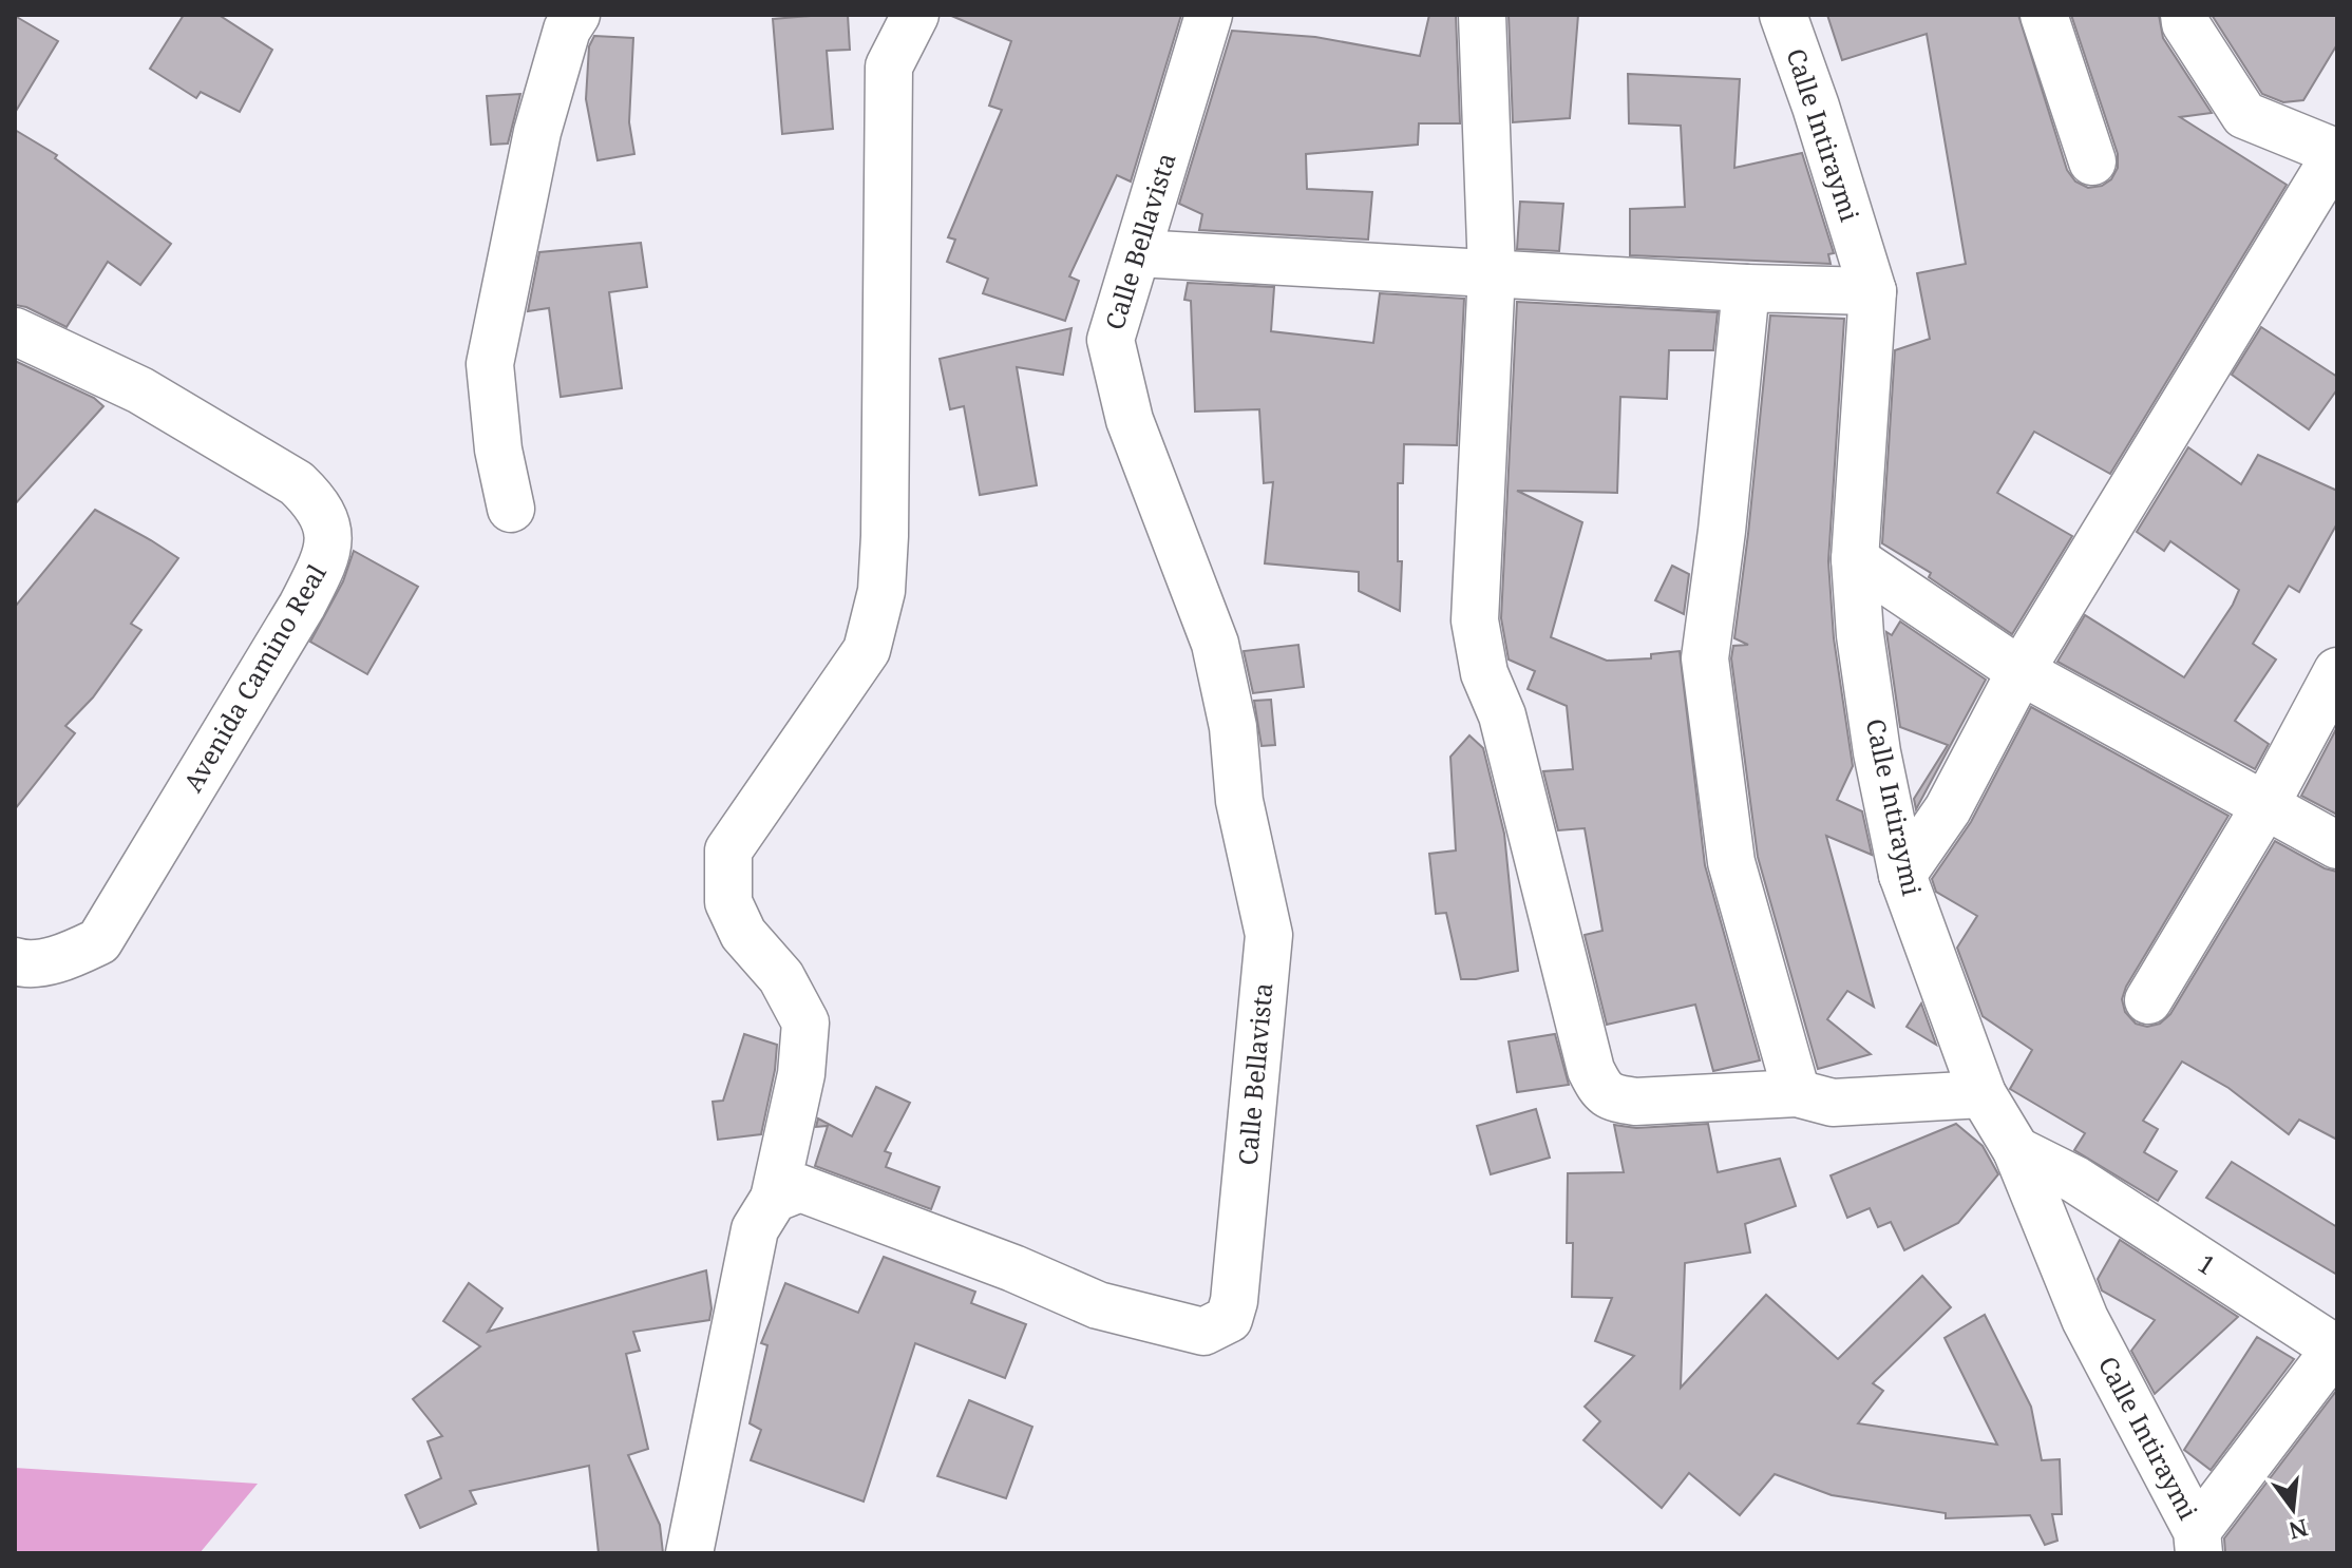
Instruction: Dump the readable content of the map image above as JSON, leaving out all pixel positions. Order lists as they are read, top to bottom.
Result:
{
  "streets": {
    "street": [
      "Calle Intiraymi",
      "Calle Bellavista",
      "Avenida Camino Real",
      "1"
    ]
  },
  "crossings": [
    ["Calle Intiraymi", "1"]
  ],
  "north": "bottom"
}
